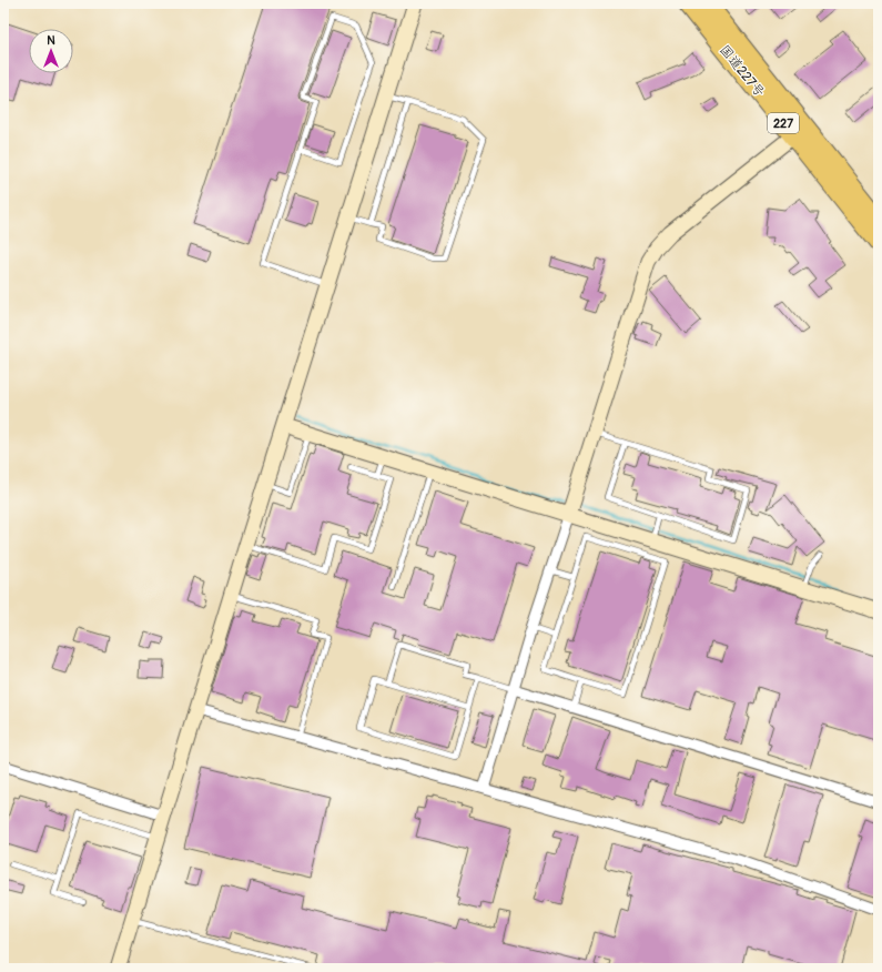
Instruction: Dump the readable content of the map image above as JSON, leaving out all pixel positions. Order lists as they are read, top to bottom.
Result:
{
  "streets": {
    "highway": ["国道227号", "227"]
  },
  "north": "top"
}
